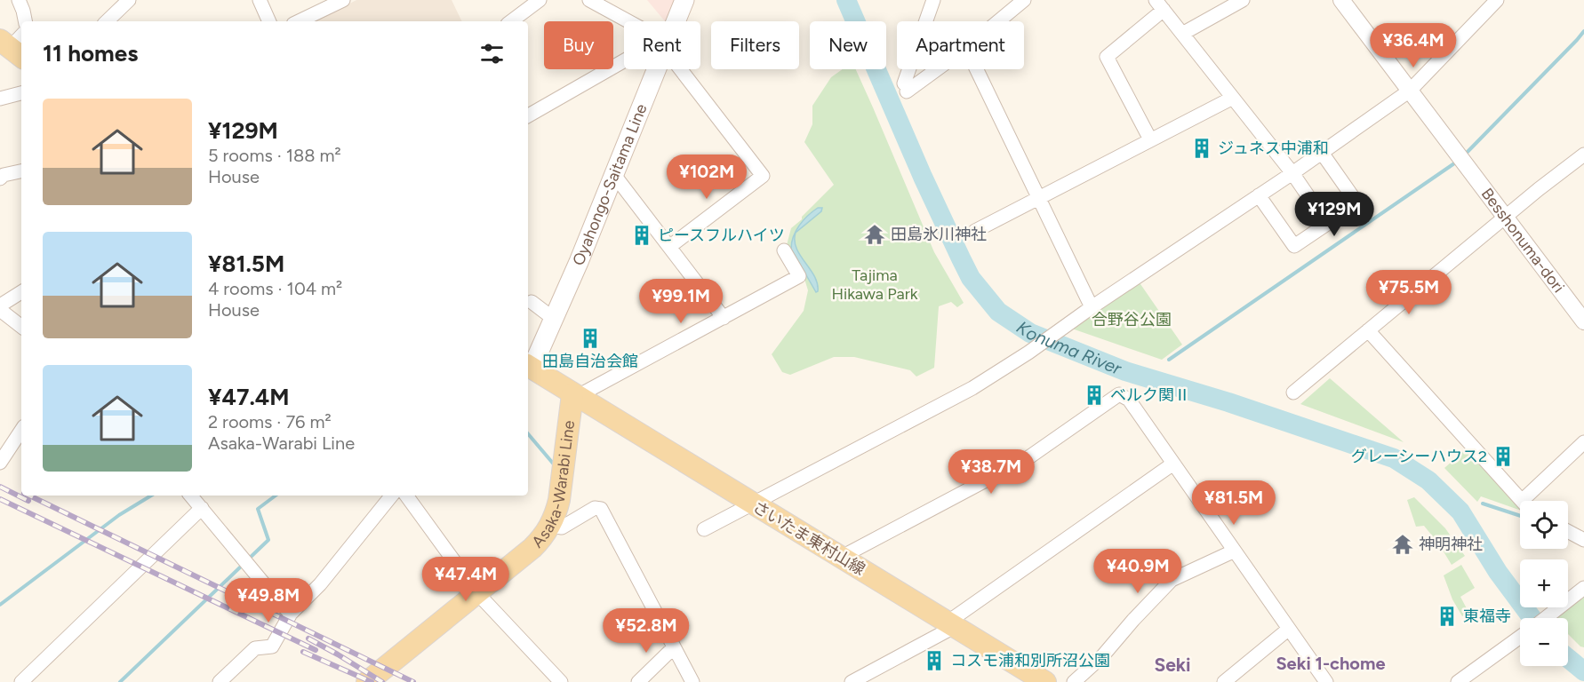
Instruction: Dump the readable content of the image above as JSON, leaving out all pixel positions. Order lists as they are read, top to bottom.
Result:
{
  "streets": {
    "main road": ["Oyahongo-Saitama Line", "Asaka-Warabi Line", "さいたま東村山線"],
    "street": ["Besshonuma-dori"]
  },
  "crossings": [
    ["Oyahongo-Saitama Line", "さいたま東村山線"],
    ["Asaka-Warabi Line", "さいたま東村山線"]
  ],
  "districts": ["Seki 1-chome", "Seki"],
  "water": ["Konuma River"],
  "parks": ["Tajima Hikawa Park", "合野谷公園"],
  "places": {
    "building": [
      "ジュネス中浦和",
      "ピースフルハイツ",
      "田島自治会館",
      "ベルク関Ⅱ",
      "グレーシーハウス2",
      "東福寺",
      "コスモ浦和別所沼公園"
    ],
    "temple": ["田島氷川神社", "神明神社"]
  },
  "page": {
    "chip": [
      "Buy",
      "Rent",
      "Filters",
      "New",
      "Apartment"
    ],
    "heading": "11 homes",
    "price": [
      "¥36.4M",
      "¥102M",
      "¥129M",
      "¥75.5M",
      "¥99.1M",
      "¥38.7M",
      "¥81.5M",
      "¥40.9M",
      "¥47.4M",
      "¥49.8M",
      "¥52.8M"
    ],
    "list": [
      {
        "name": "¥129M",
        "note": "5 rooms · 188 m² · House"
      },
      {
        "name": "¥81.5M",
        "note": "4 rooms · 104 m² · House"
      },
      {
        "name": "¥47.4M",
        "note": "2 rooms · 76 m² · Asaka-Warabi Line"
      }
    ],
    "map_buttons": ["+", "−"]
  }
}
